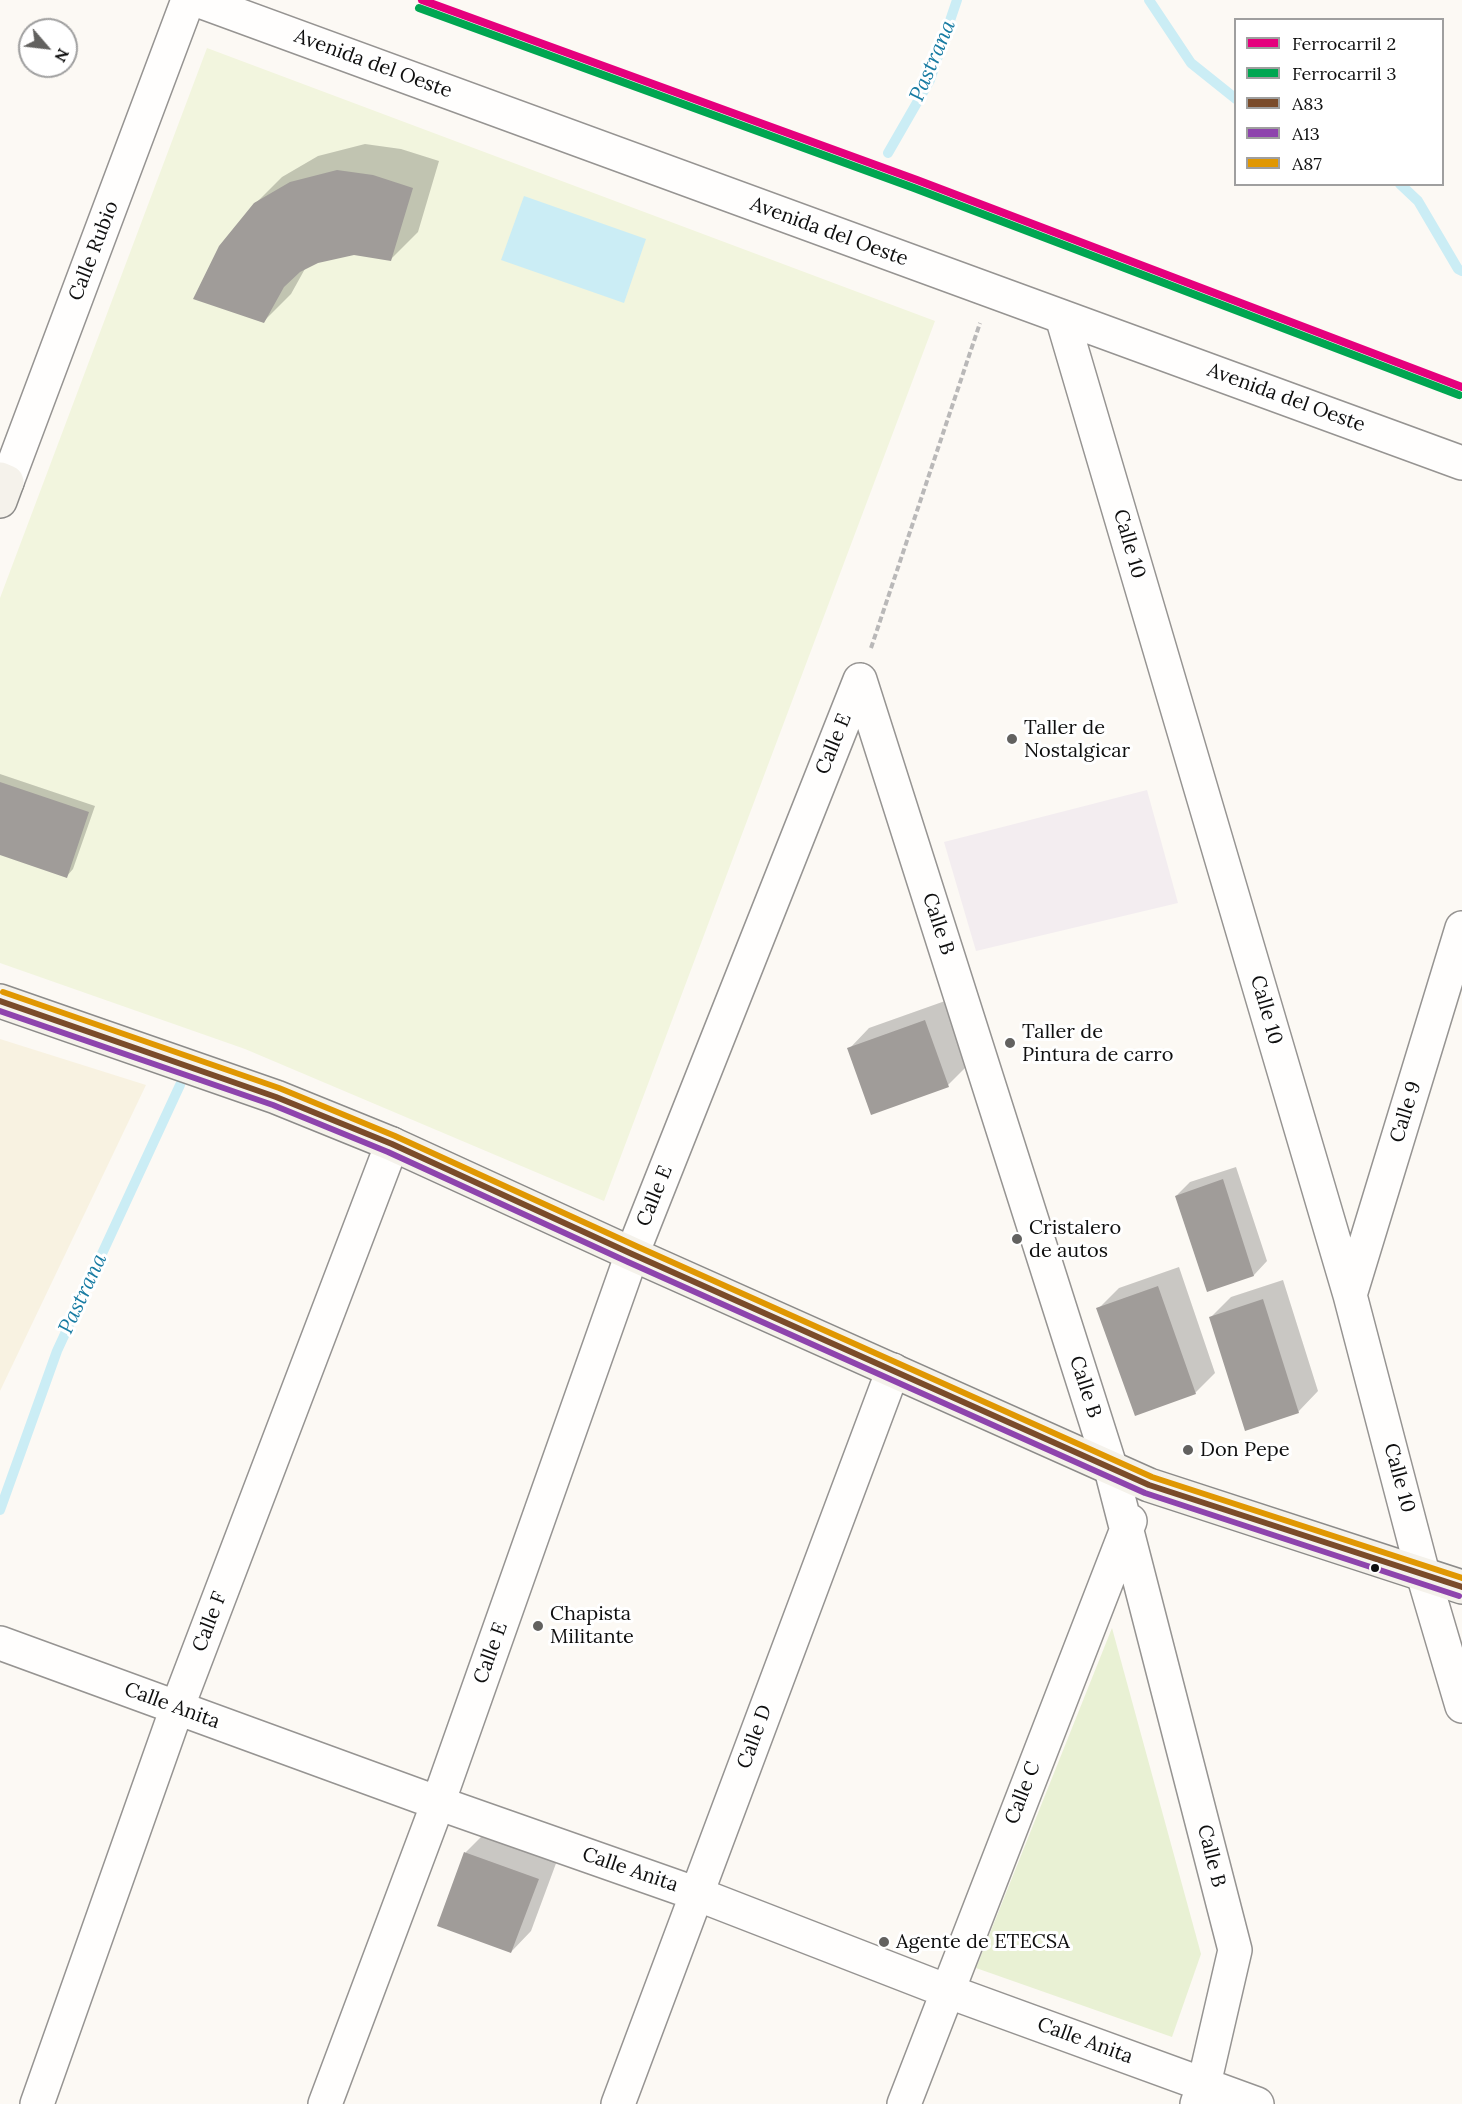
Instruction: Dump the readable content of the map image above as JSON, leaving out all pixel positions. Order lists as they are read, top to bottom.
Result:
{
  "streets": {
    "street": [
      "Avenida del Oeste",
      "Calle Rubio",
      "Calle 10",
      "Calle E",
      "Calle B",
      "Calle 9",
      "Calle F",
      "Calle Anita",
      "Calle D",
      "Calle C"
    ]
  },
  "crossings": [
    ["Avenida del Oeste", "Calle 10"],
    ["Calle 10", "Calle 9"],
    ["Calle E", "Calle B"],
    ["Calle E", "Calle Anita"],
    ["Calle B", "Calle Anita"],
    ["Calle B", "Calle C"],
    ["Calle F", "Calle Anita"],
    ["Calle Anita", "Calle D"],
    ["Calle Anita", "Calle C"]
  ],
  "water": ["Pastrana"],
  "places": [
    "Taller de Nostalgicar",
    "Taller de Pintura de carro",
    "Cristalero de autos",
    "Don Pepe",
    "Chapista Militante",
    "Agente de ETECSA"
  ],
  "lines": [
    "rail line 2",
    "rail line 3",
    "transit line A87",
    "transit line A83",
    "transit line A13"
  ],
  "legend": [
    "Ferrocarril 2",
    "Ferrocarril 3",
    "A83",
    "A13",
    "A87"
  ],
  "north": "bottom right"
}
